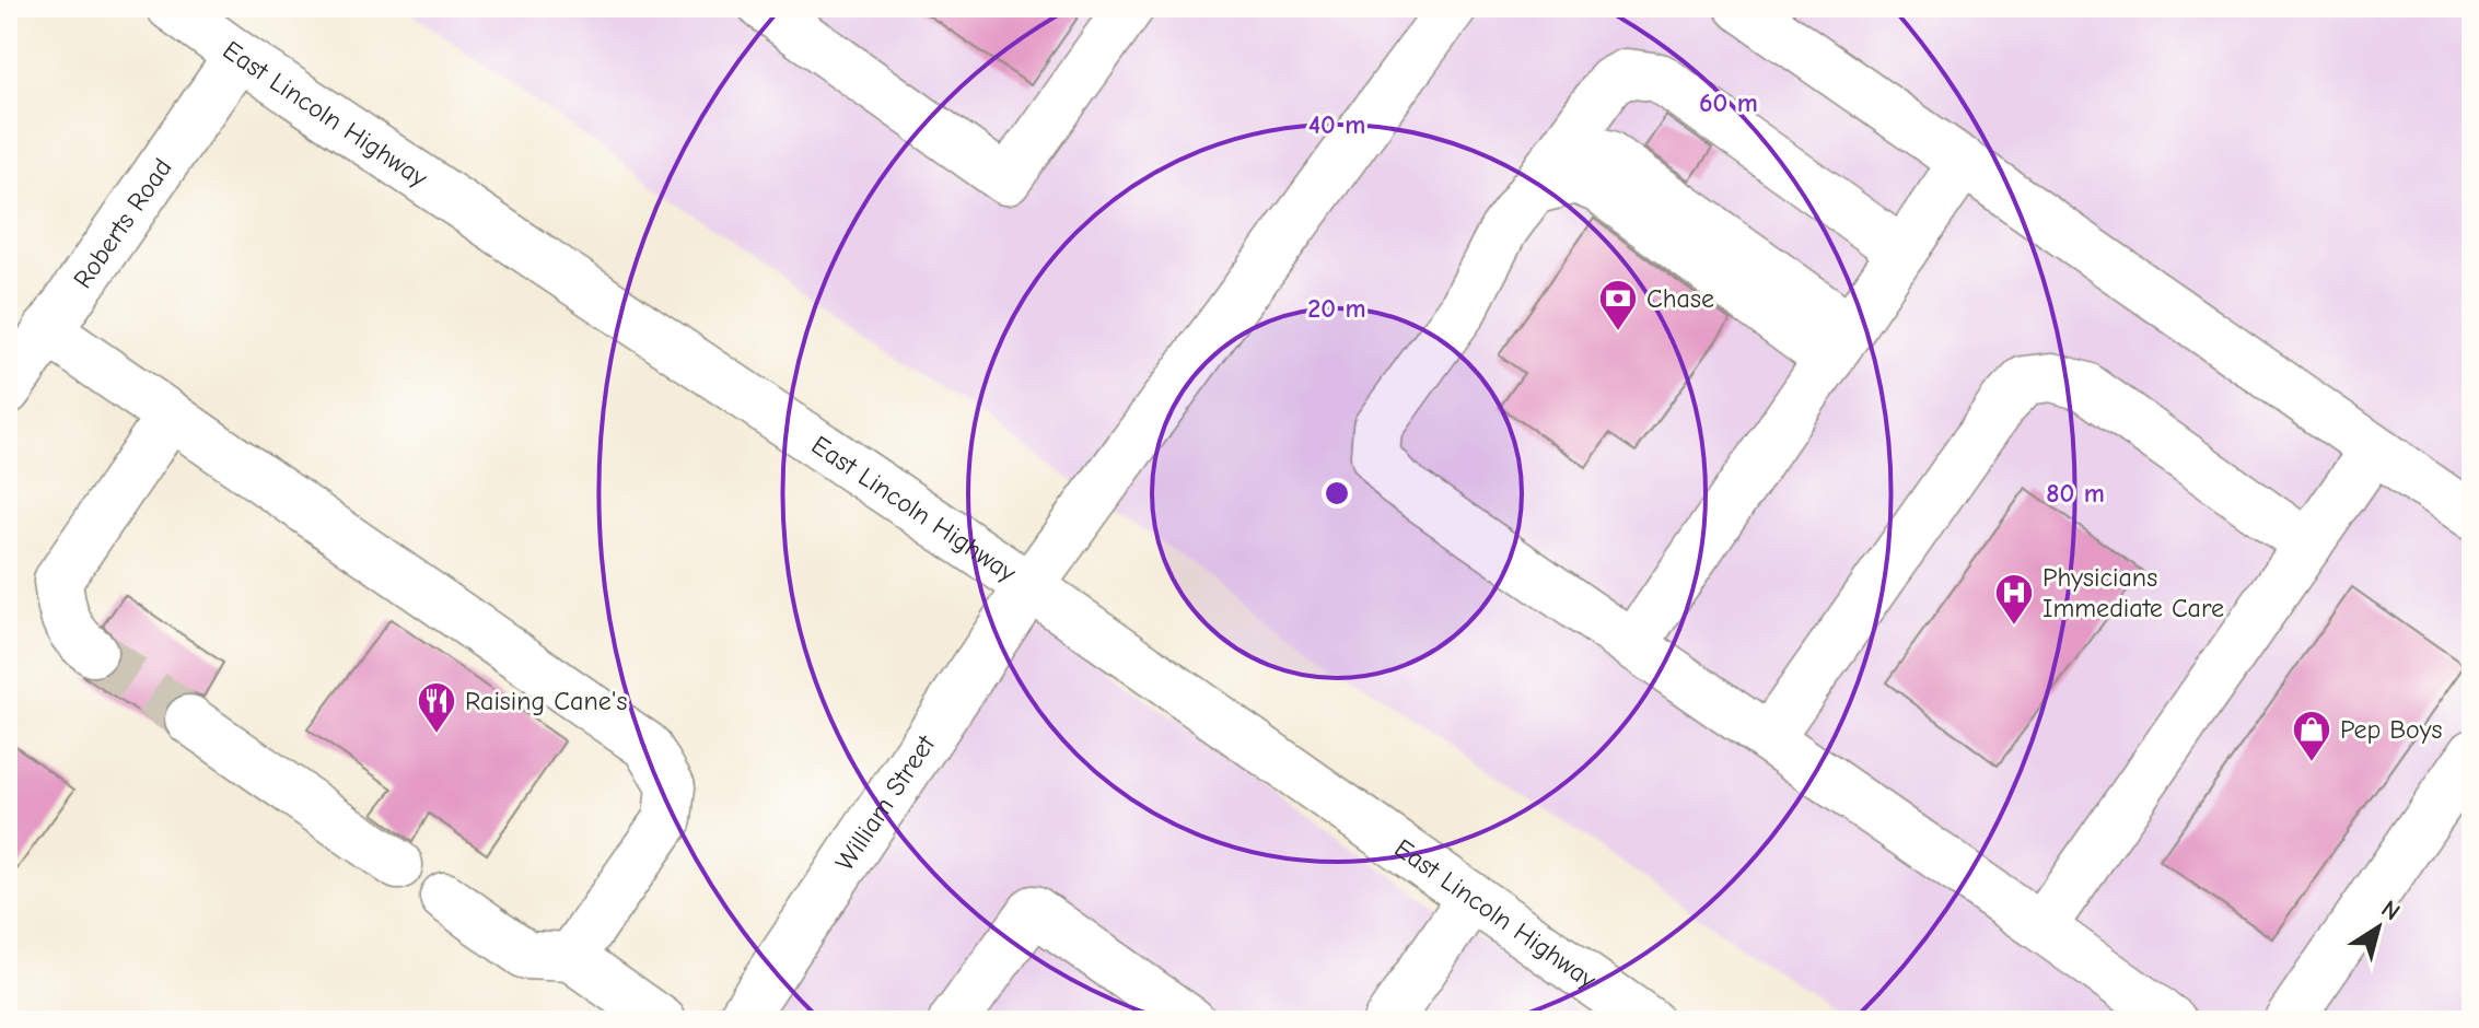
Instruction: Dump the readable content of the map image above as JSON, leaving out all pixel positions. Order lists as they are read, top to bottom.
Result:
{
  "streets": {
    "main road": ["East Lincoln Highway", "Roberts Road", "William Street"]
  },
  "crossings": [
    ["East Lincoln Highway", "Roberts Road"],
    ["East Lincoln Highway", "William Street"]
  ],
  "places": {
    "bank": ["Chase"],
    "hospital": ["Physicians Immediate Care"],
    "restaurant": ["Raising Cane's"],
    "shop": ["Pep Boys"]
  },
  "north": "top right",
  "rings": [
    "60 m",
    "40 m",
    "20 m",
    "80 m"
  ]
}
